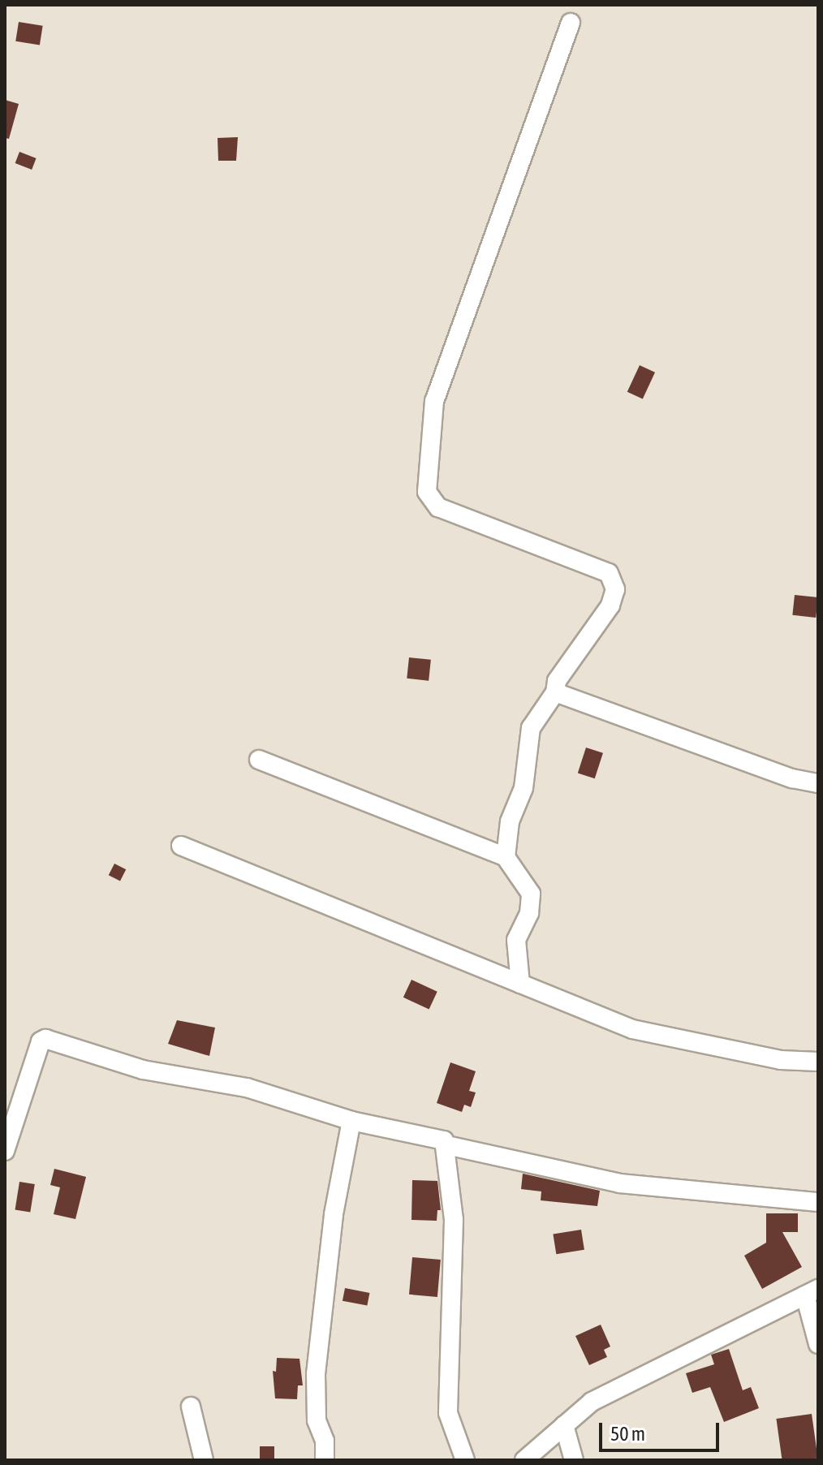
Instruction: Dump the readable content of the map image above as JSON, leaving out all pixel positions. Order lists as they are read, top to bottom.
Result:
{
  "scale_bar": "50 m"
}
